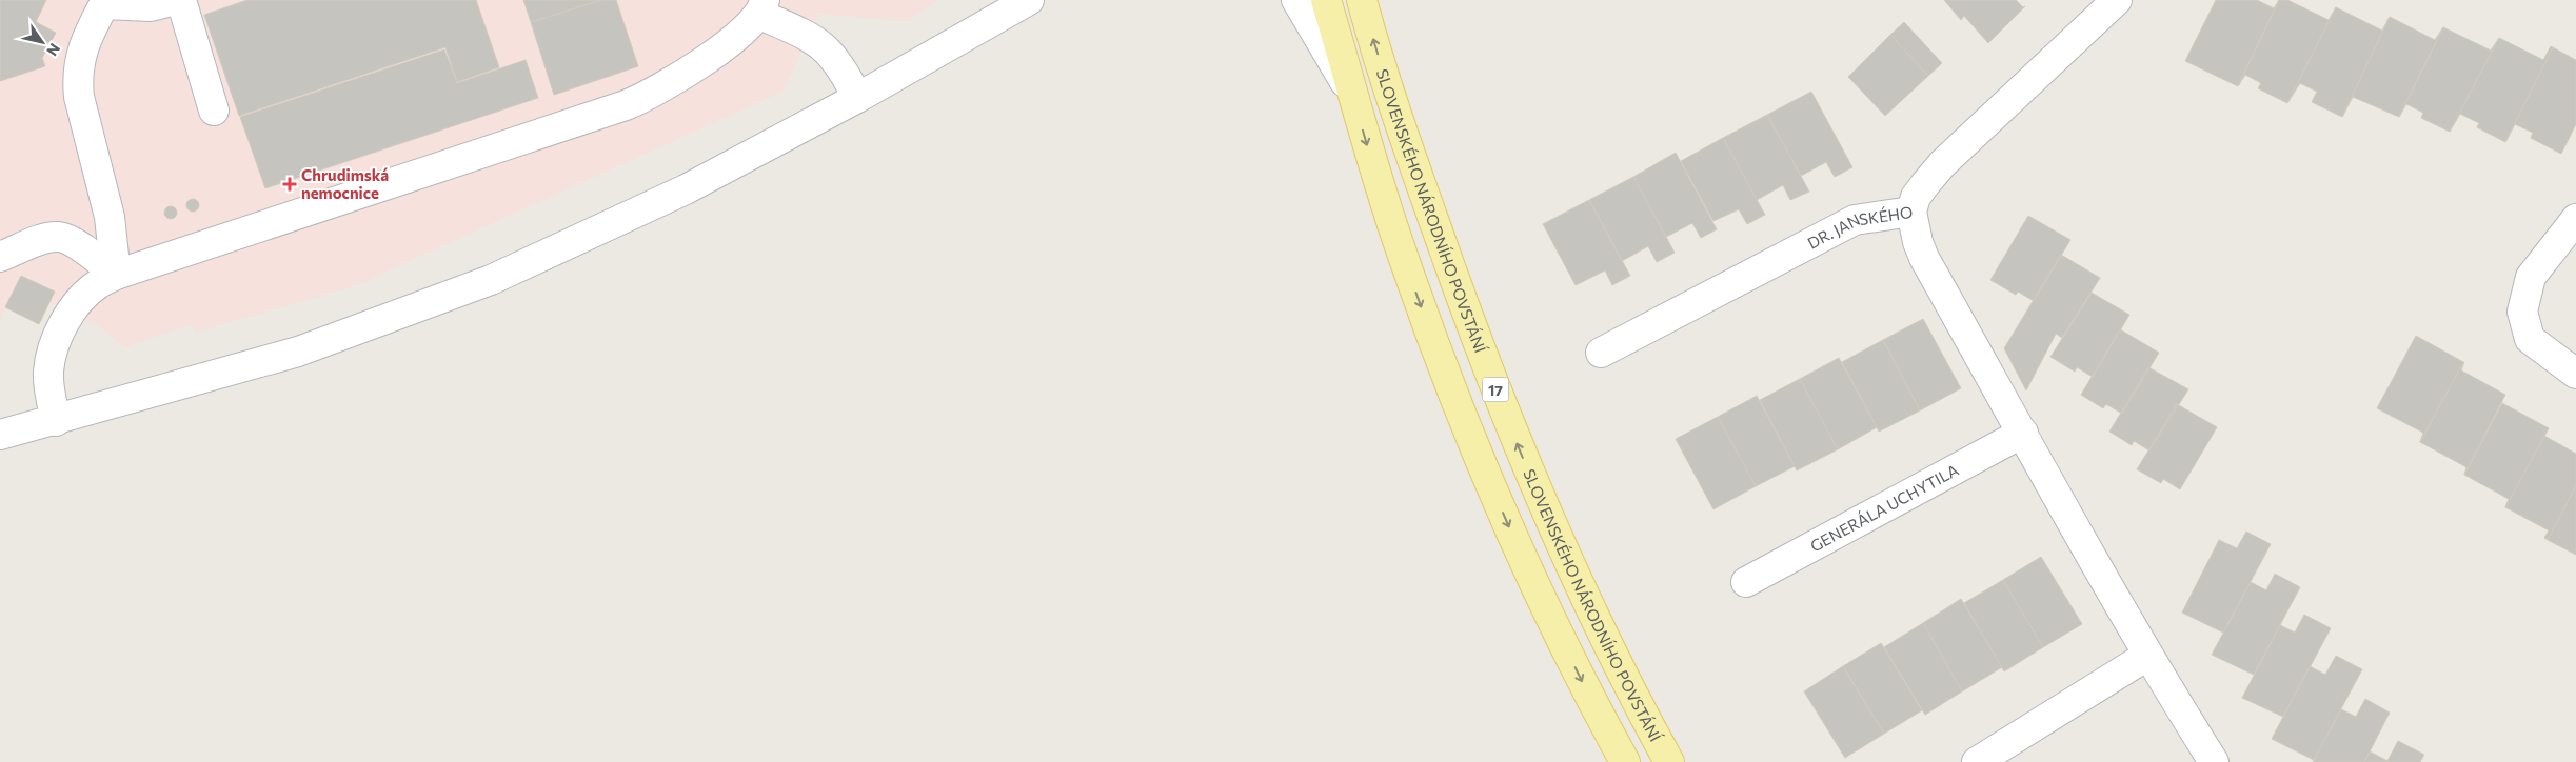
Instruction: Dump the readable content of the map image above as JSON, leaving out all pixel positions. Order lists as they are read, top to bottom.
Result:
{
  "streets": {
    "main road": ["SLOVENSKÉHO NÁRODNÍHO POVSTÁNÍ", "17"],
    "street": ["DR. JANSKÉHO", "GENERÁLA UCHYTILA"]
  },
  "places": {
    "health": ["Chrudimská nemocnice"]
  },
  "north": "bottom right"
}
